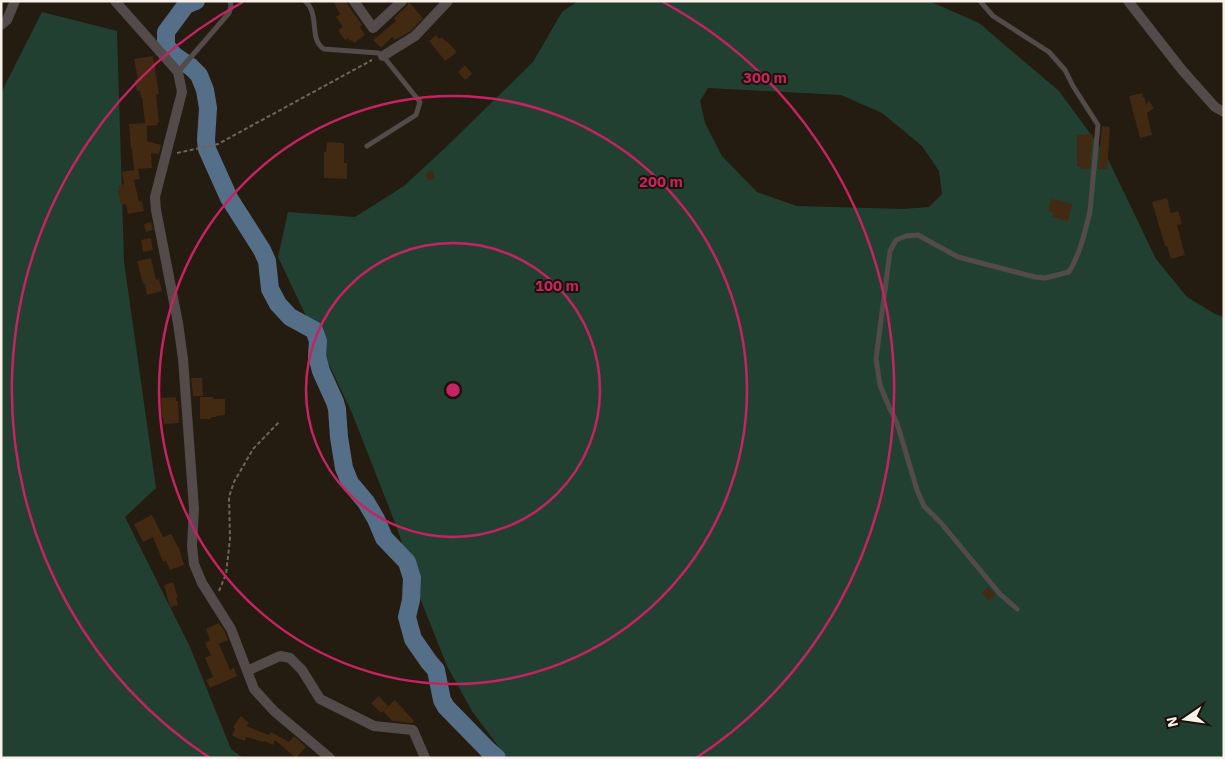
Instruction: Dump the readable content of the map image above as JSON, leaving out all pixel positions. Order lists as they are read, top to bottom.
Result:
{
  "north": "left",
  "rings": ["300 m", "200 m", "100 m"]
}
